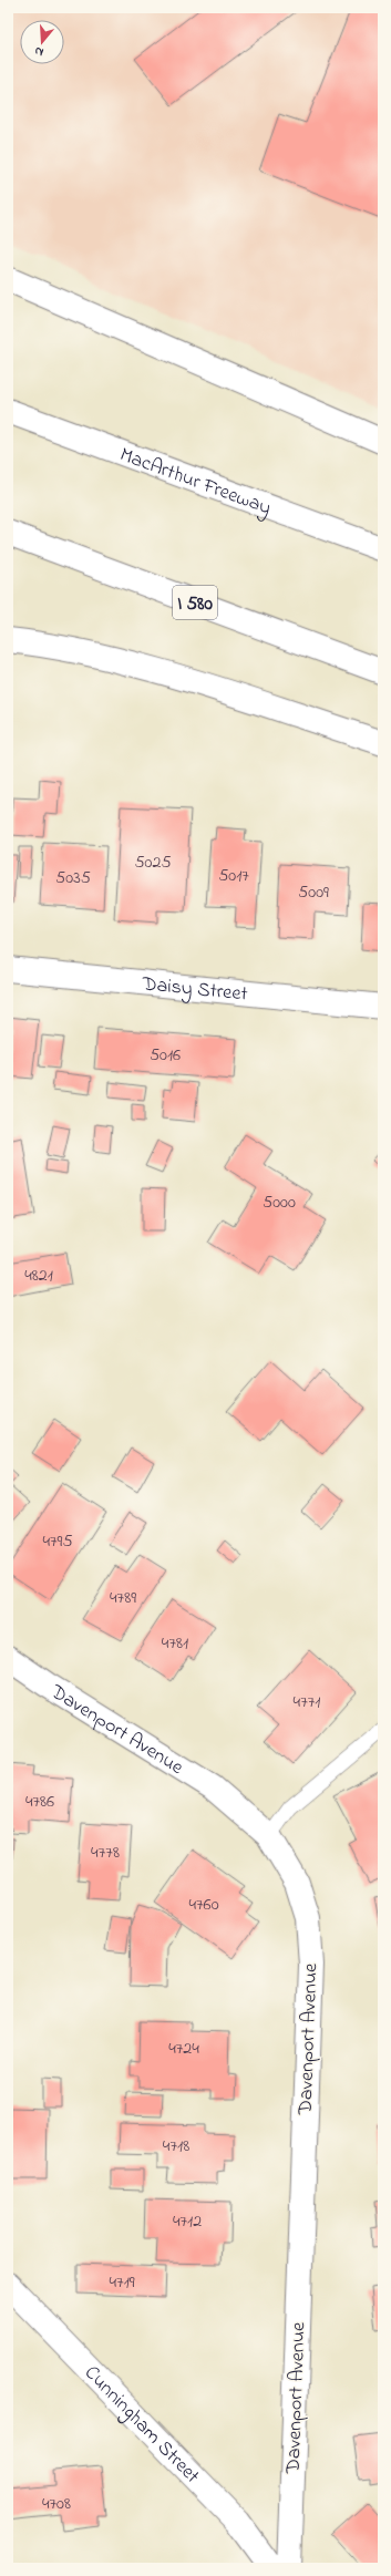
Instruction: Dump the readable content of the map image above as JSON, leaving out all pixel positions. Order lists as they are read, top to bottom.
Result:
{
  "streets": {
    "main road": [
      "MacArthur Freeway",
      "I 580",
      "Daisy Street",
      "Davenport Avenue",
      "Cunningham Street"
    ]
  },
  "house_numbers": [
    "5025",
    "5017",
    "5035",
    "5009",
    "5016",
    "5000",
    "4821",
    "4795",
    "4789",
    "4781",
    "4771",
    "4786",
    "4778",
    "4760",
    "4724",
    "4718",
    "4712",
    "4719",
    "4708"
  ],
  "north": "bottom"
}
